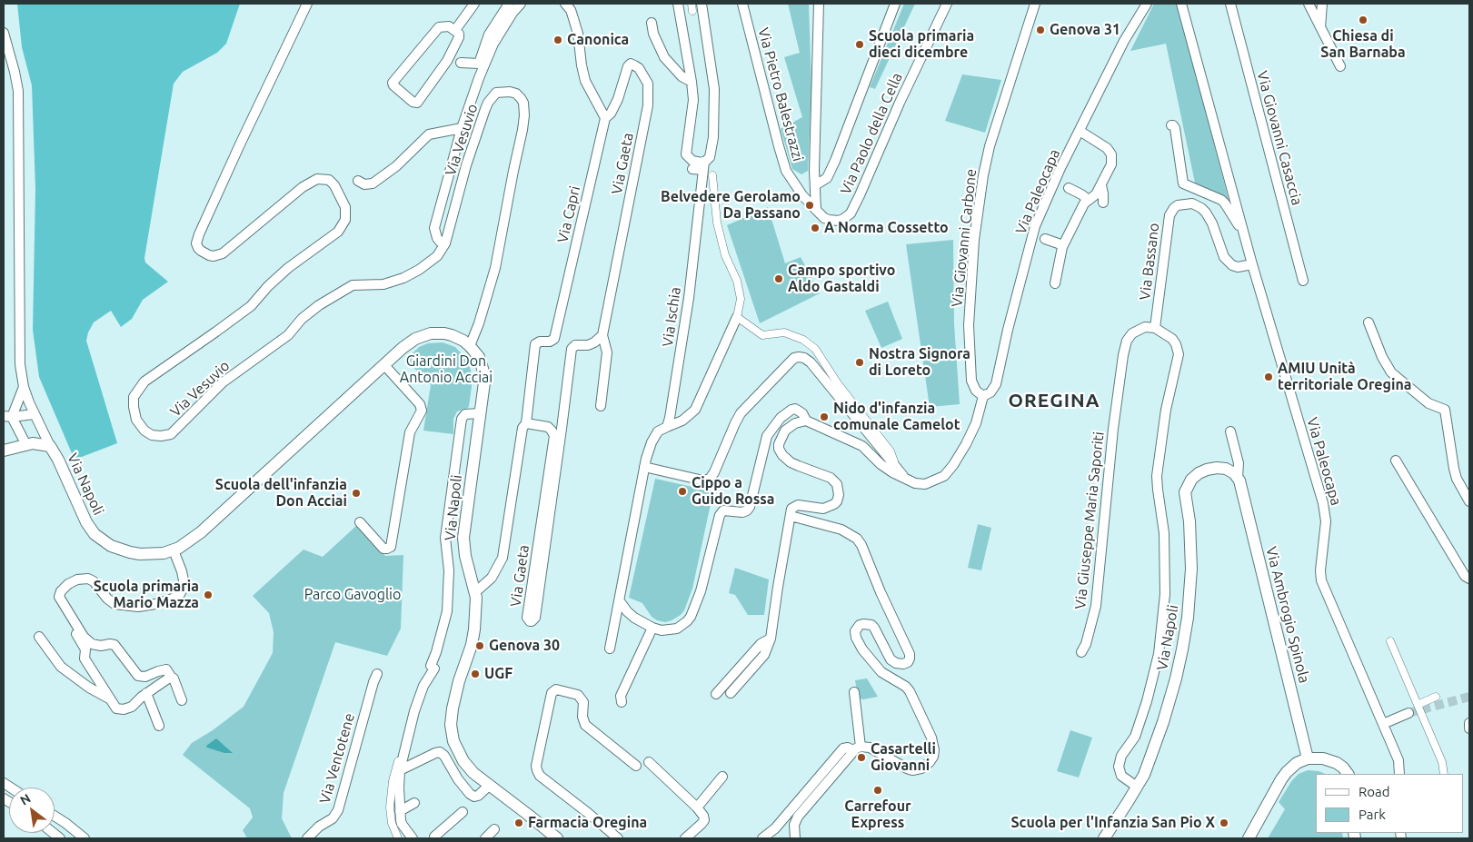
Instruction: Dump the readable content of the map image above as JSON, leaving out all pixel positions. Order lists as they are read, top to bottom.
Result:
{
  "streets": {
    "street": [
      "Via Pietro Balestrazzi",
      "Via Paolo della Cella",
      "Via Giovanni Casaccia",
      "Via Vesuvio",
      "Via Gaeta",
      "Via Paleocapa",
      "Via Capri",
      "Via Giovanni Carbone",
      "Via Bassano",
      "Via Ischia",
      "Via Napoli",
      "Via Giuseppe Maria Saporiti",
      "Via Ambrogio Spinola",
      "Via Ventotene"
    ]
  },
  "crossings": [
    ["Via Pietro Balestrazzi", "Via Paolo della Cella"],
    ["Via Vesuvio", "Via Napoli"],
    ["Via Gaeta", "Via Capri"],
    ["Via Gaeta", "Via Napoli"],
    ["Via Paleocapa", "Via Giovanni Carbone"],
    ["Via Paleocapa", "Via Bassano"],
    ["Via Bassano", "Via Giuseppe Maria Saporiti"],
    ["Via Napoli", "Via Ambrogio Spinola"]
  ],
  "districts": ["OREGINA"],
  "parks": ["Giardini Don Antonio Acciai", "Parco Gavoglio"],
  "places": [
    "Chiesa di San Barnaba",
    "Genova 31",
    "Canonica",
    "Scuola primaria dieci dicembre",
    "Belvedere Gerolamo Da Passano",
    "A Norma Cossetto",
    "Campo sportivo Aldo Gastaldi",
    "Nostra Signora di Loreto",
    "AMIU Unità territoriale Oregina",
    "Nido d'infanzia comunale Camelot",
    "Cippo a Guido Rossa",
    "Scuola dell'infanzia Don Acciai",
    "Scuola primaria Mario Mazza",
    "Genova 30",
    "UGF",
    "Casartelli Giovanni",
    "Carrefour Express",
    "Farmacia Oregina",
    "Scuola per l'Infanzia San Pio X"
  ],
  "legend": ["Road", "Park"],
  "north": "top left"
}
